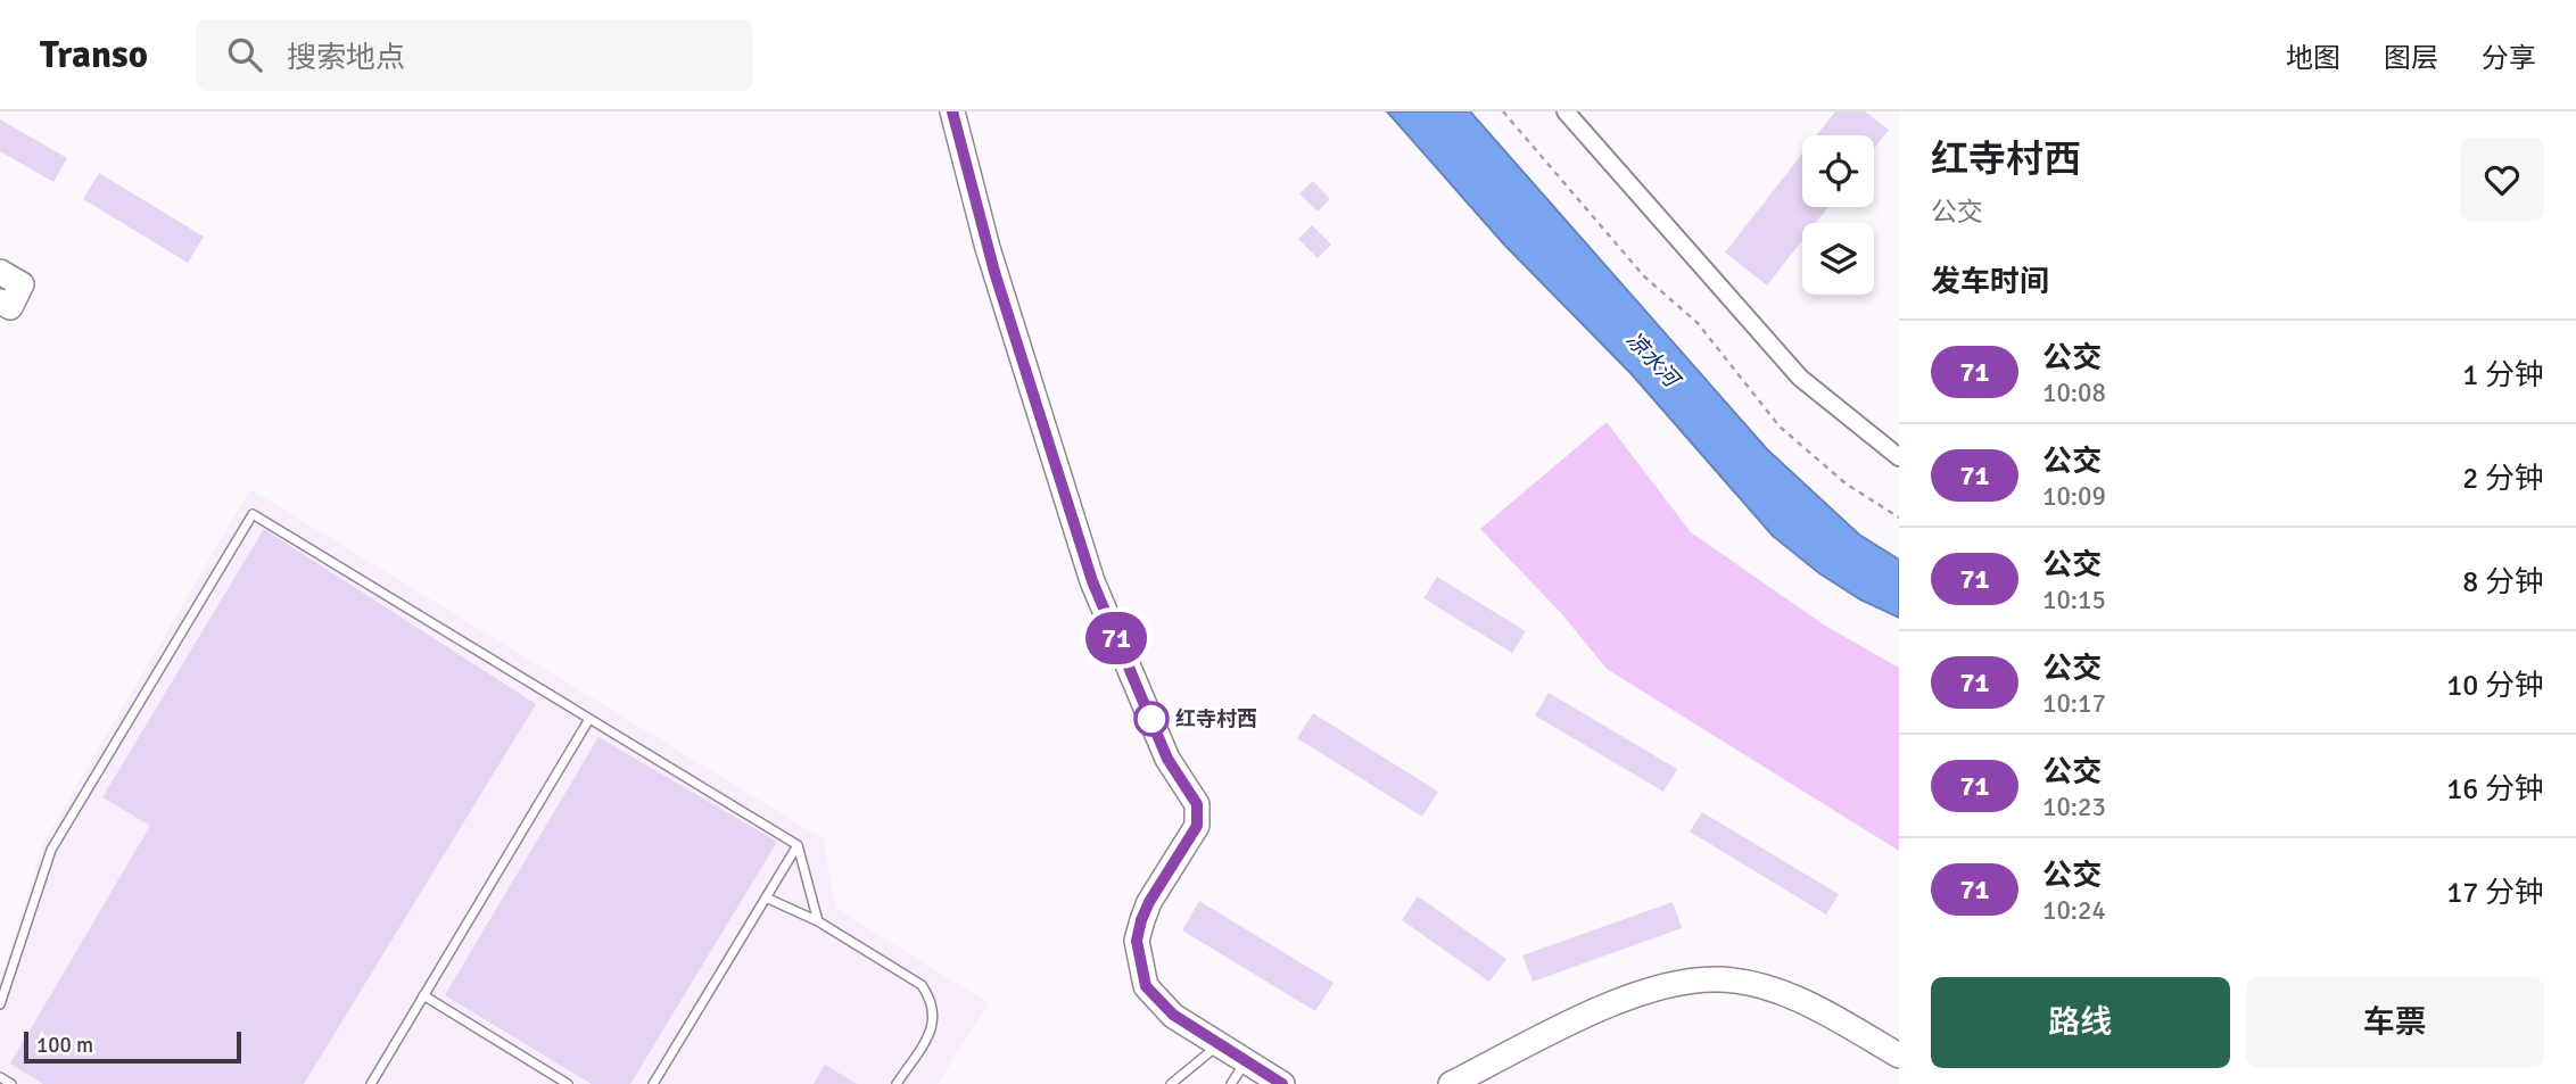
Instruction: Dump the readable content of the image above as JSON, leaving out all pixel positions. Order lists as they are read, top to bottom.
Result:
{
  "water": ["凉水河"],
  "places": ["红寺村西"],
  "lines": ["bus line 71"],
  "scale_bar": "100 m",
  "page": {
    "header": "Transo",
    "search": "搜索地点",
    "nav": ["地图", "图层", "分享"],
    "on_map": "71",
    "heading": [
      ["红寺村西", "公交"],
      "发车时间"
    ],
    "list": [
      {
        "mark": "71",
        "name": "公交",
        "note": "10:08",
        "value": "1 分钟"
      },
      {
        "mark": "71",
        "name": "公交",
        "note": "10:09",
        "value": "2 分钟"
      },
      {
        "mark": "71",
        "name": "公交",
        "note": "10:15",
        "value": "8 分钟"
      },
      {
        "mark": "71",
        "name": "公交",
        "note": "10:17",
        "value": "10 分钟"
      },
      {
        "mark": "71",
        "name": "公交",
        "note": "10:23",
        "value": "16 分钟"
      },
      {
        "mark": "71",
        "name": "公交",
        "note": "10:24",
        "value": "17 分钟"
      }
    ],
    "buttons": ["路线", "车票"],
    "scale": "100 m"
  }
}
